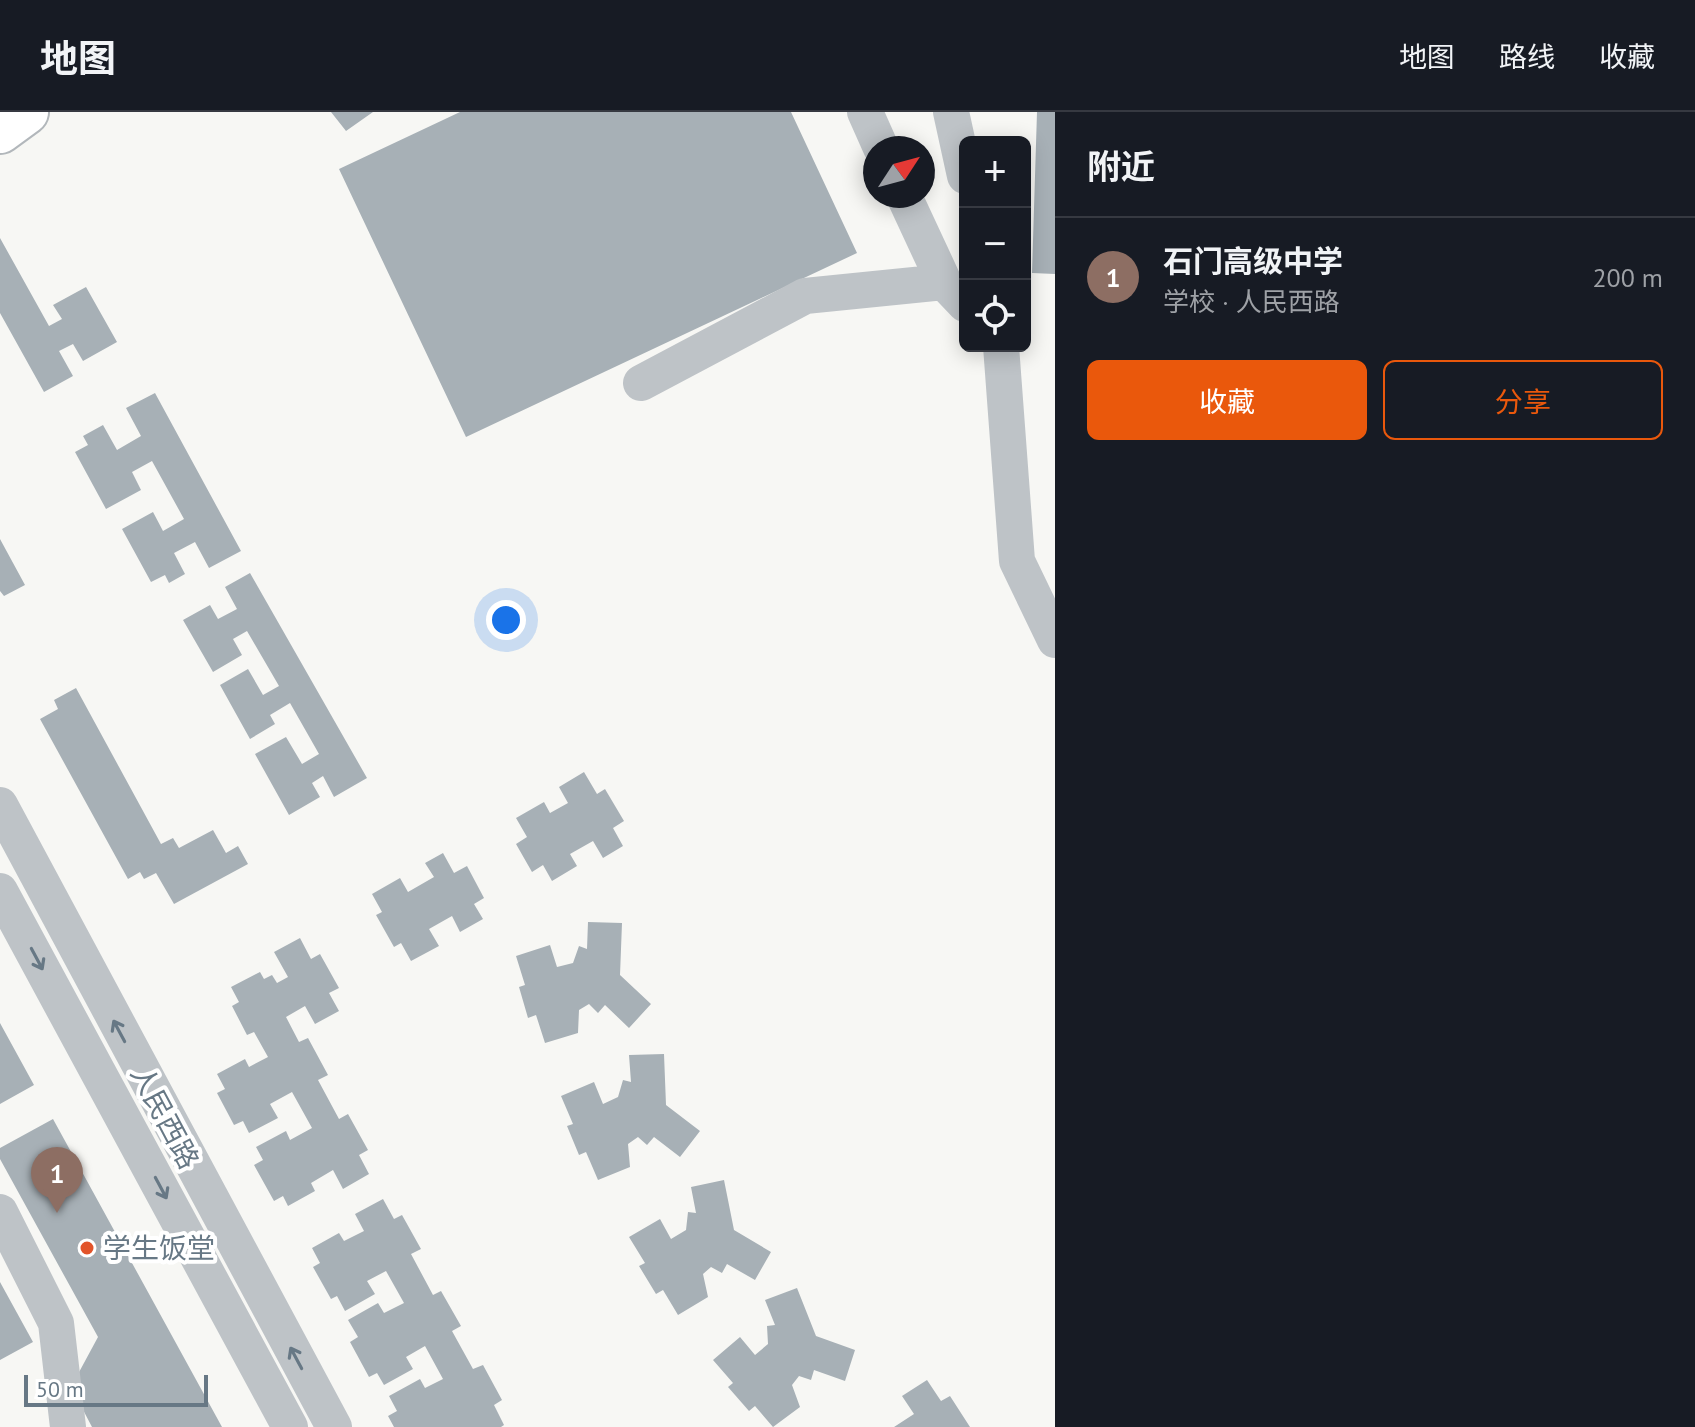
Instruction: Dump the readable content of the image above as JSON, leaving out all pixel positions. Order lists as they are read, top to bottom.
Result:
{
  "streets": {
    "street": ["人民西路"]
  },
  "places": ["学生饭堂"],
  "scale_bar": "50 m",
  "north": "top right",
  "page": {
    "header": "地图",
    "nav": ["地图", "路线", "收藏"],
    "heading": "附近",
    "map_buttons": ["+", "−"],
    "list": [
      {
        "mark": "1",
        "name": "石门高级中学",
        "note": "学校 · 人民西路",
        "value": "200 m"
      }
    ],
    "buttons": ["收藏", "分享"],
    "pins": "1",
    "scale": "50 m"
  }
}
